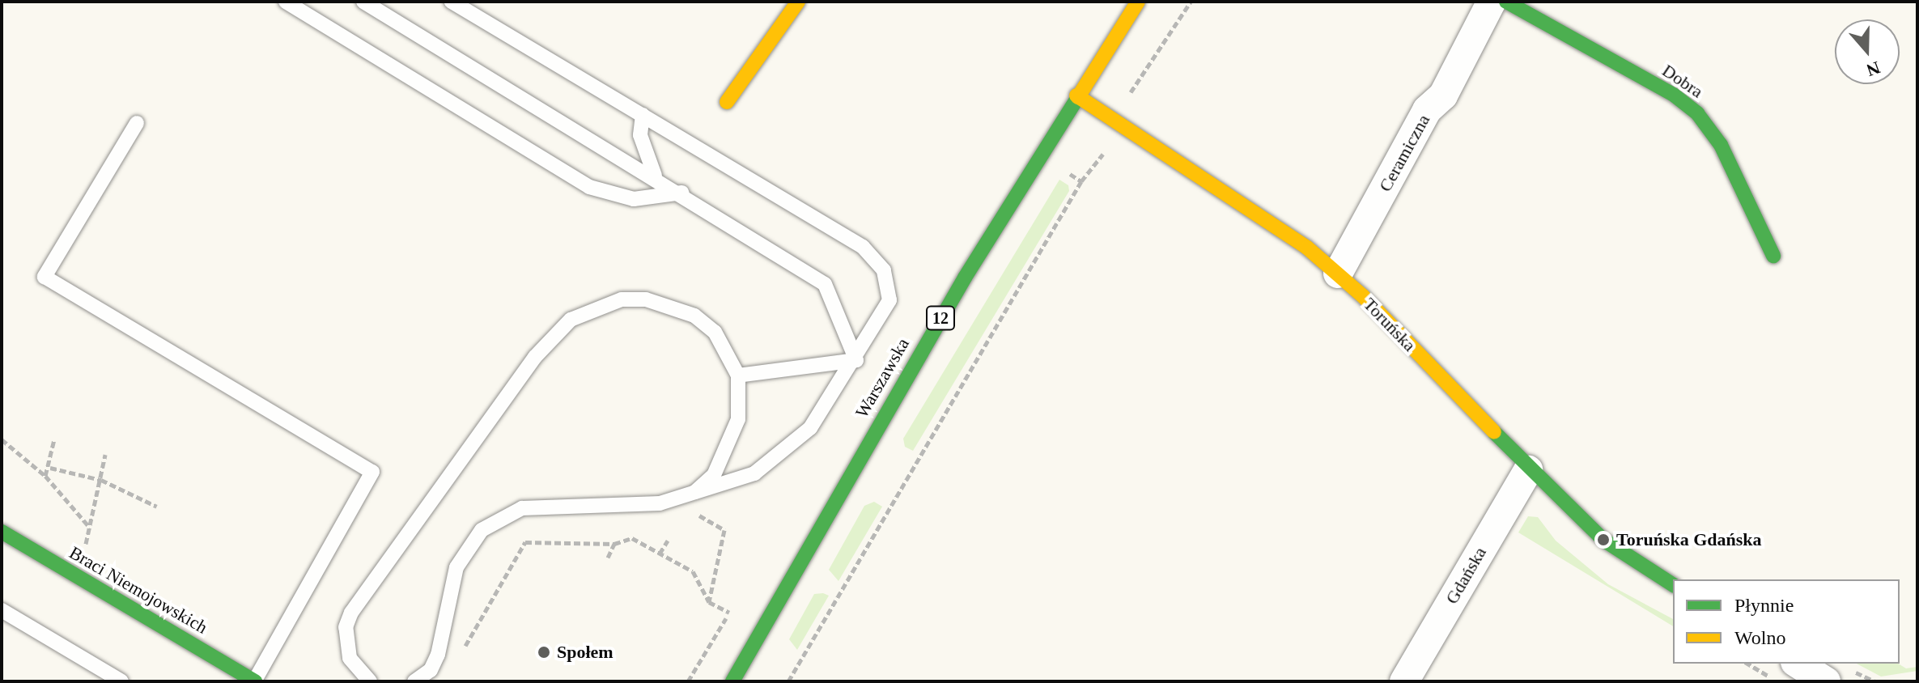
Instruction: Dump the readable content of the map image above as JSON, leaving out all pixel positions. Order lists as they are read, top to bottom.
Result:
{
  "streets": {
    "street": [
      "Dobra",
      "Ceramiczna",
      "12",
      "Toruńska",
      "Warszawska",
      "Gdańska",
      "Braci Niemojowskich"
    ]
  },
  "crossings": [
    ["Ceramiczna", "Toruńska"],
    ["Toruńska", "Warszawska"],
    ["Toruńska", "Gdańska"]
  ],
  "places": ["Toruńska Gdańska", "Społem"],
  "legend": ["Płynnie", "Wolno"],
  "north": "bottom"
}
